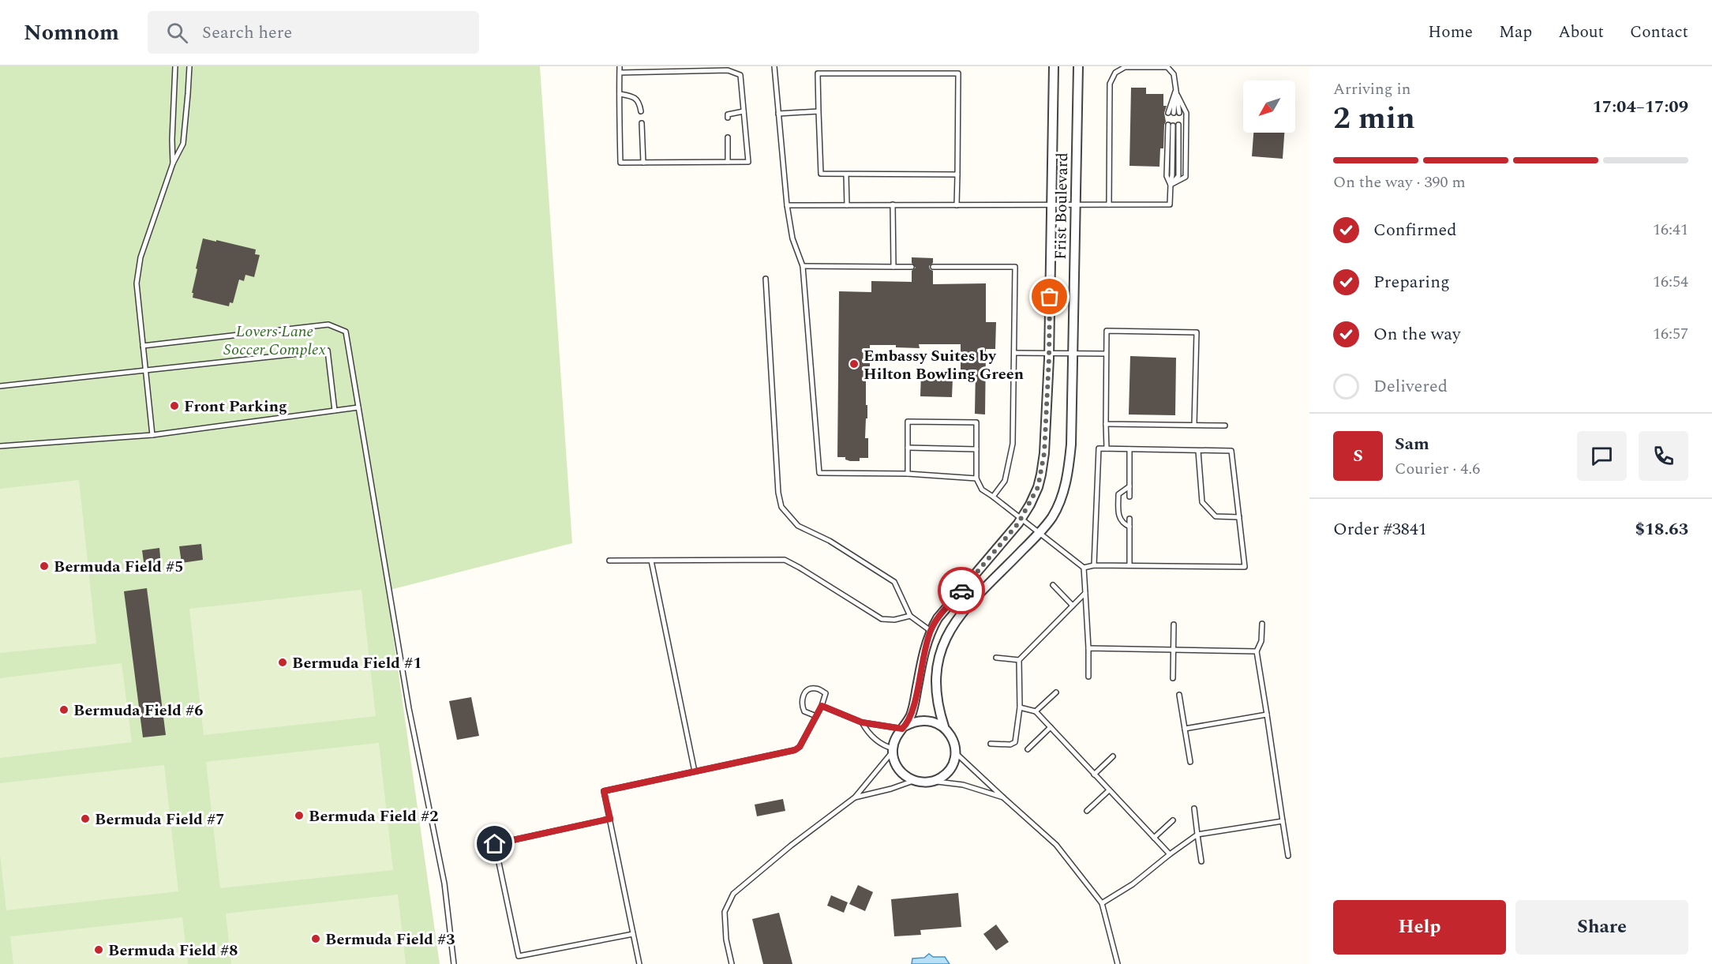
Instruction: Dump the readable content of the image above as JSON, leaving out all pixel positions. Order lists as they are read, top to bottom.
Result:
{
  "streets": {
    "street": ["Frist Boulevard"]
  },
  "parks": ["Lovers Lane Soccer Complex"],
  "places": [
    "Embassy Suites by Hilton Bowling Green",
    "Front Parking",
    "Bermuda Field #5",
    "Bermuda Field #1",
    "Bermuda Field #6",
    "Bermuda Field #2",
    "Bermuda Field #7",
    "Bermuda Field #3",
    "Bermuda Field #8"
  ],
  "north": "bottom left",
  "page": {
    "header": "Nomnom",
    "search": "Search here",
    "nav": [
      "Home",
      "Map",
      "About",
      "Contact"
    ],
    "heading": ["2 min", "Arriving in", "17:04–17:09"],
    "panel": [
      "Sam",
      "Courier · 4.6",
      "Order #3841",
      "$18.63"
    ],
    "bar": "On the way · 390 m",
    "list": [
      ["Confirmed", "16:41"],
      ["Preparing", "16:54"],
      ["On the way", "16:57"],
      "Delivered"
    ],
    "round": "S",
    "buttons": ["Help", "Share"]
  }
}
